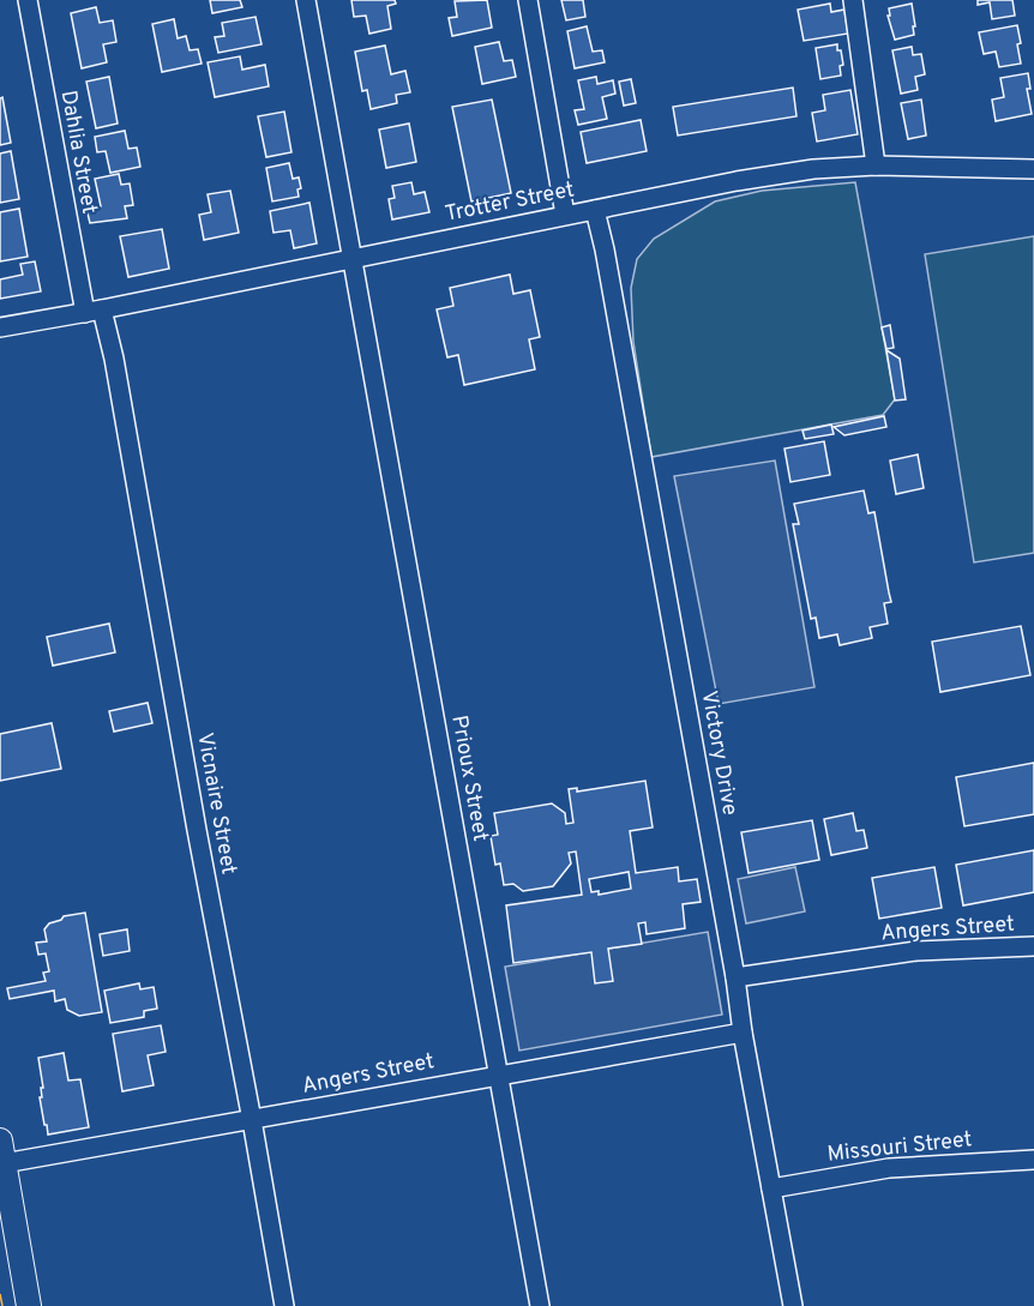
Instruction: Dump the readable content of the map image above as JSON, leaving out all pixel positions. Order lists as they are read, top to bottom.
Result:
{
  "streets": {
    "street": [
      "Dahlia Street",
      "Trotter Street",
      "Victory Drive",
      "Prioux Street",
      "Vicnaire Street",
      "Angers Street",
      "Missouri Street"
    ]
  },
  "crossings": [
    ["Dahlia Street", "Trotter Street"],
    ["Dahlia Street", "Vicnaire Street"],
    ["Trotter Street", "Victory Drive"],
    ["Trotter Street", "Prioux Street"],
    ["Trotter Street", "Vicnaire Street"],
    ["Victory Drive", "Angers Street"],
    ["Victory Drive", "Missouri Street"],
    ["Prioux Street", "Angers Street"],
    ["Vicnaire Street", "Angers Street"]
  ]
}
